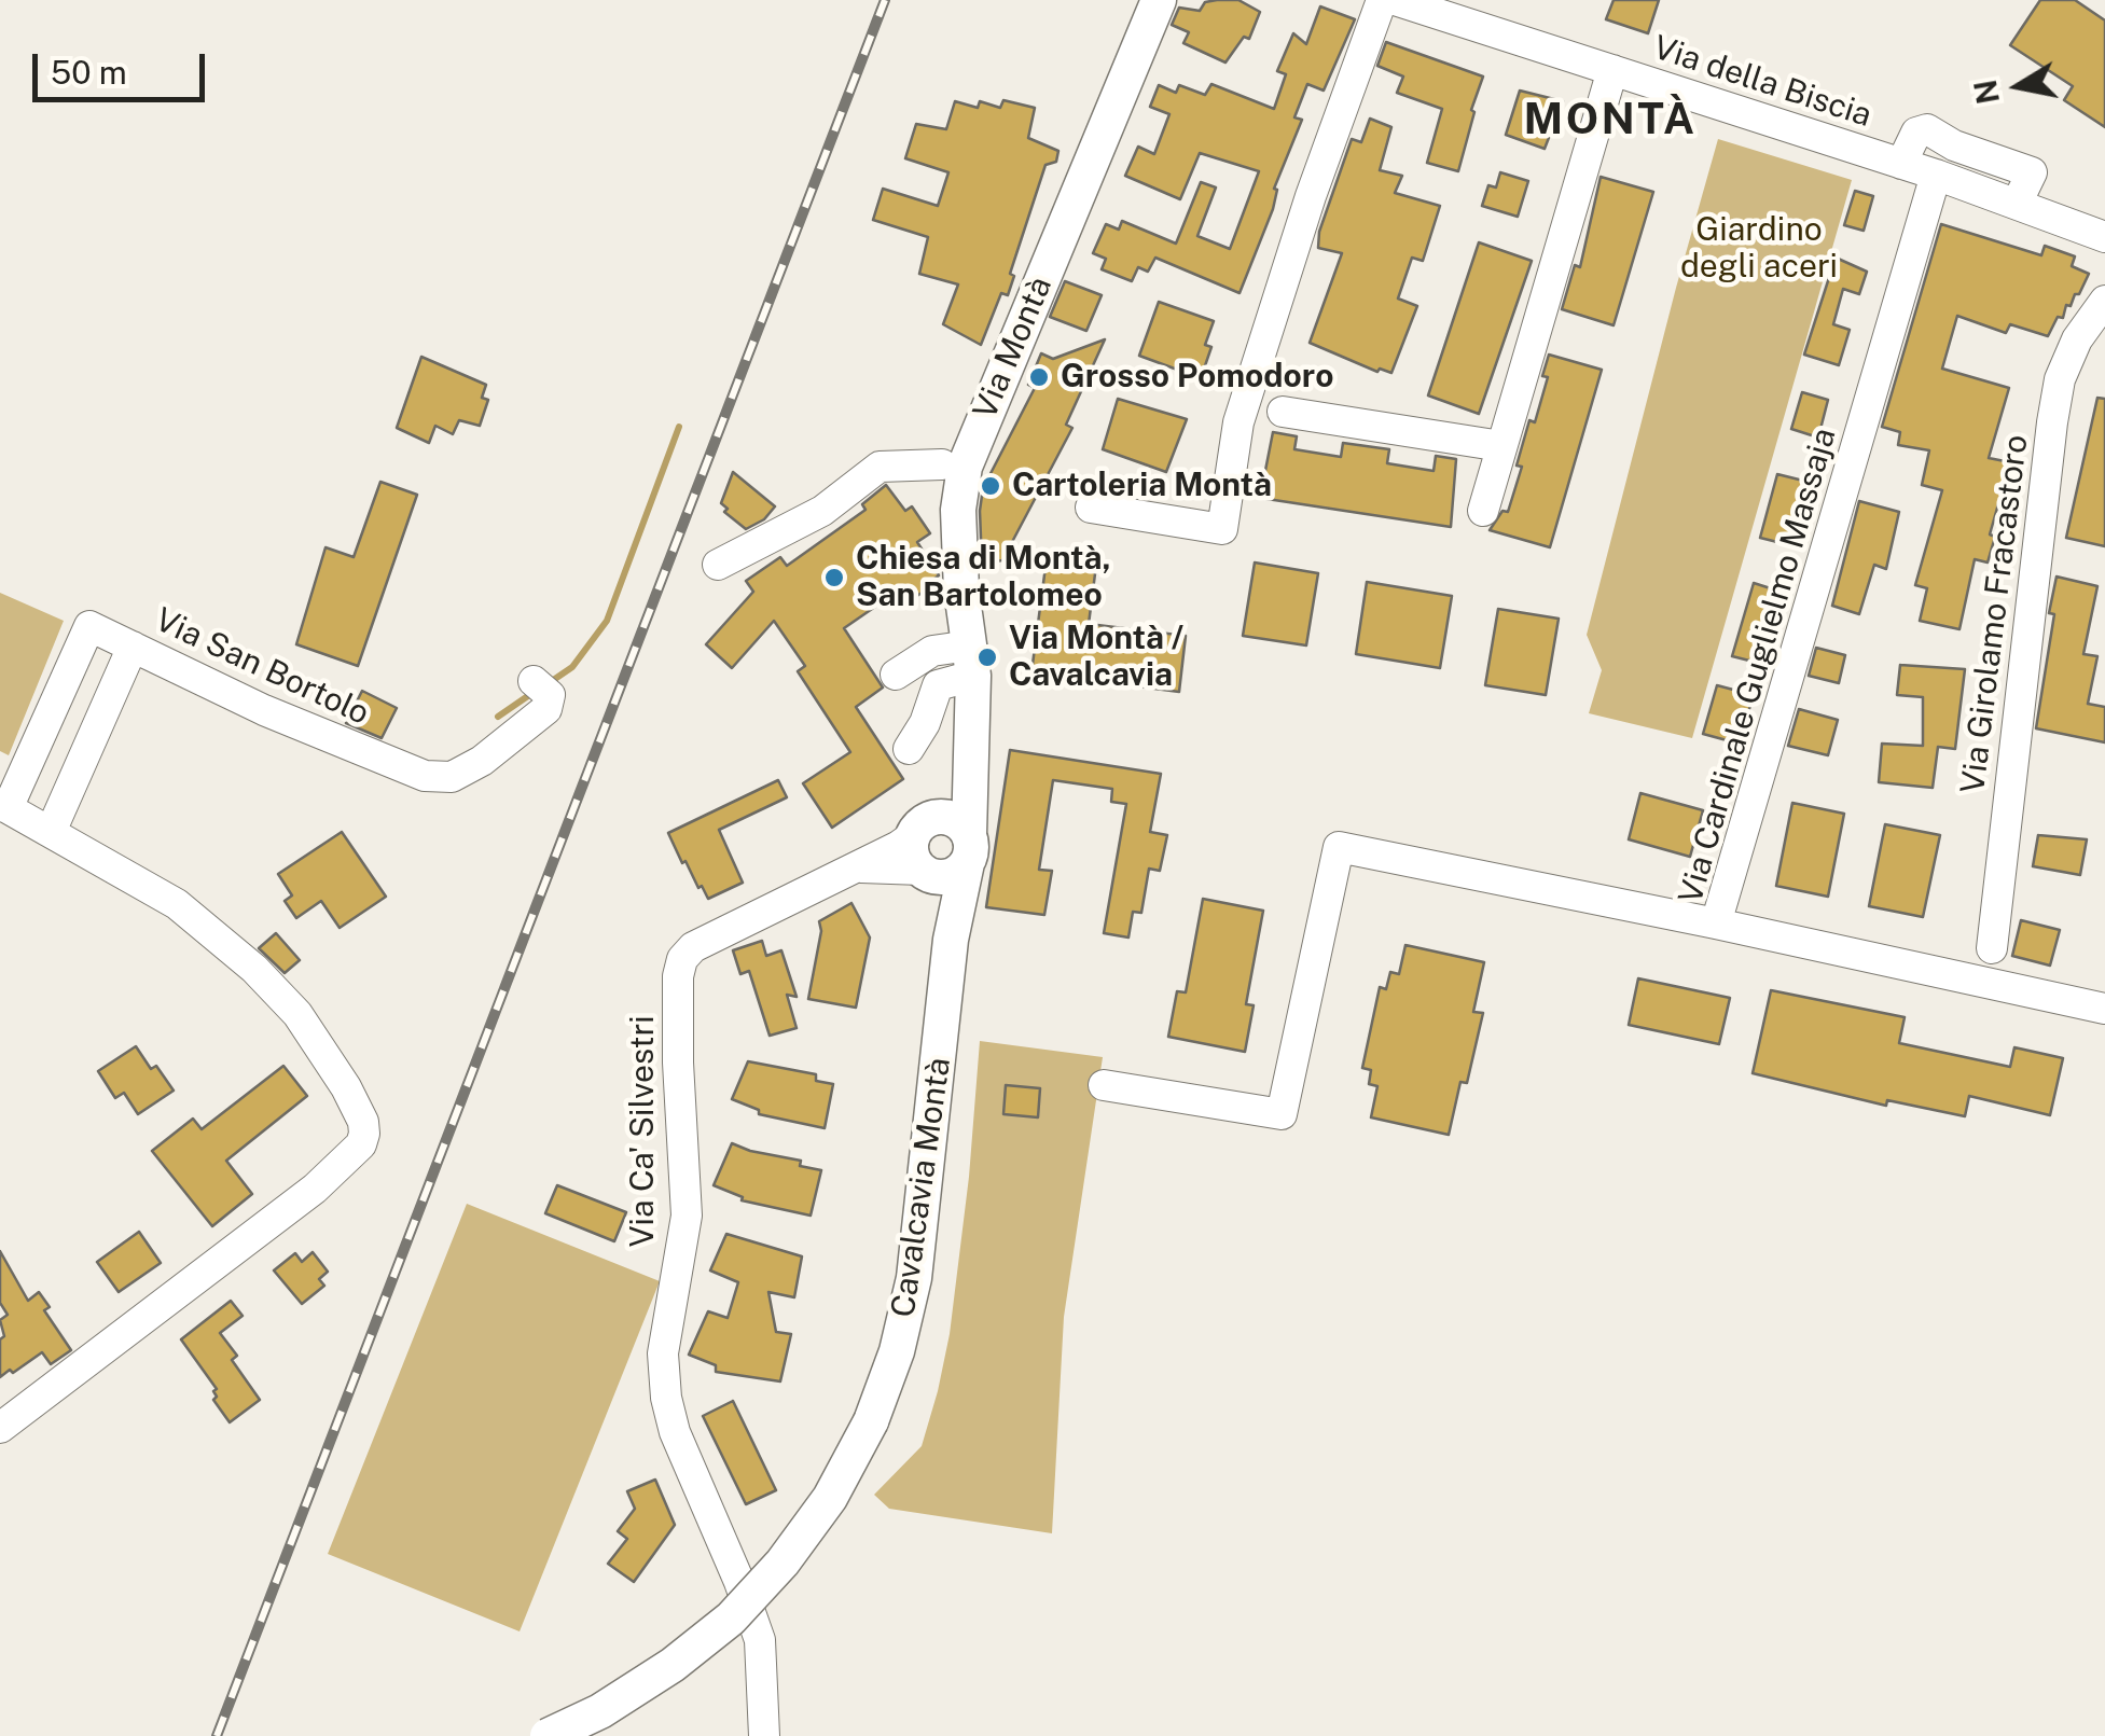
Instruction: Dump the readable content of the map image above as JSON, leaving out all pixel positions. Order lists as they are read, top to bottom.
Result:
{
  "streets": {
    "main road": ["Via Montà", "Cavalcavia Montà"],
    "street": [
      "Via della Biscia",
      "Via Girolamo Fracastoro",
      "Via Cardinale Guglielmo Massaja",
      "Via San Bortolo",
      "Via Ca' Silvestri"
    ]
  },
  "crossings": [
    ["Via della Biscia", "Via Cardinale Guglielmo Massaja"],
    ["Via Montà", "Cavalcavia Montà"]
  ],
  "districts": ["MONTÀ"],
  "parks": ["Giardino degli aceri"],
  "places": [
    "Grosso Pomodoro",
    "Cartoleria Montà",
    "Chiesa di Montà, San Bartolomeo",
    "Via Montà / Cavalcavia"
  ],
  "scale_bar": "50 m",
  "north": "left"
}
